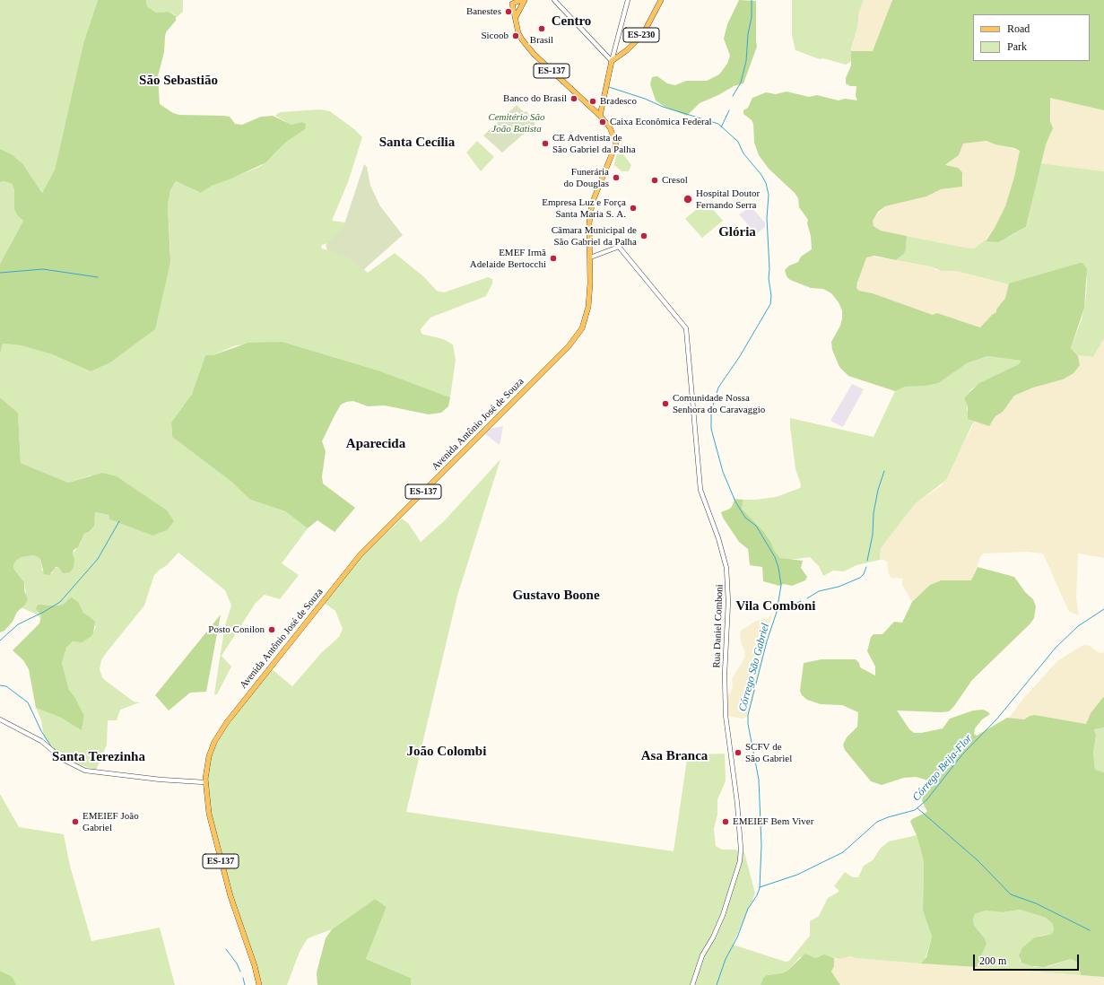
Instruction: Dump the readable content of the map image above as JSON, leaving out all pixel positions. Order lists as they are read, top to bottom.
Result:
{
  "streets": {
    "main road": ["ES-230", "ES-137", "Avenida Antônio José de Souza"],
    "street": ["Rua Daniel Comboni"]
  },
  "crossings": [
    ["ES-137", "Avenida Antônio José de Souza"],
    ["Avenida Antônio José de Souza", "Rua Daniel Comboni"]
  ],
  "districts": [
    "Centro",
    "São Sebastião",
    "Santa Cecília",
    "Glória",
    "Aparecida",
    "Gustavo Boone",
    "Vila Comboni",
    "João Colombi",
    "Asa Branca",
    "Santa Terezinha"
  ],
  "water": ["Córrego São Gabriel", "Córrego Beija-Flor"],
  "parks": ["Cemitério São João Batista"],
  "places": [
    "Banestes",
    "Brasil",
    "Sicoob",
    "Banco do Brasil",
    "Bradesco",
    "Caixa Econômica Federal",
    "CE Adventista de São Gabriel da Palha",
    "Funerária do Douglas",
    "Cresol",
    "Hospital Doutor Fernando Serra",
    "Empresa Luz e Força Santa Maria S. A.",
    "Câmara Municipal de São Gabriel da Palha",
    "EMEF Irmã Adelaide Bertocchi",
    "Comunidade Nossa Senhora do Caravaggio",
    "Posto Conilon",
    "SCFV de São Gabriel",
    "EMEIEF João Gabriel",
    "EMEIEF Bem Viver"
  ],
  "legend": ["Road", "Park"],
  "scale_bar": "200 m"
}
